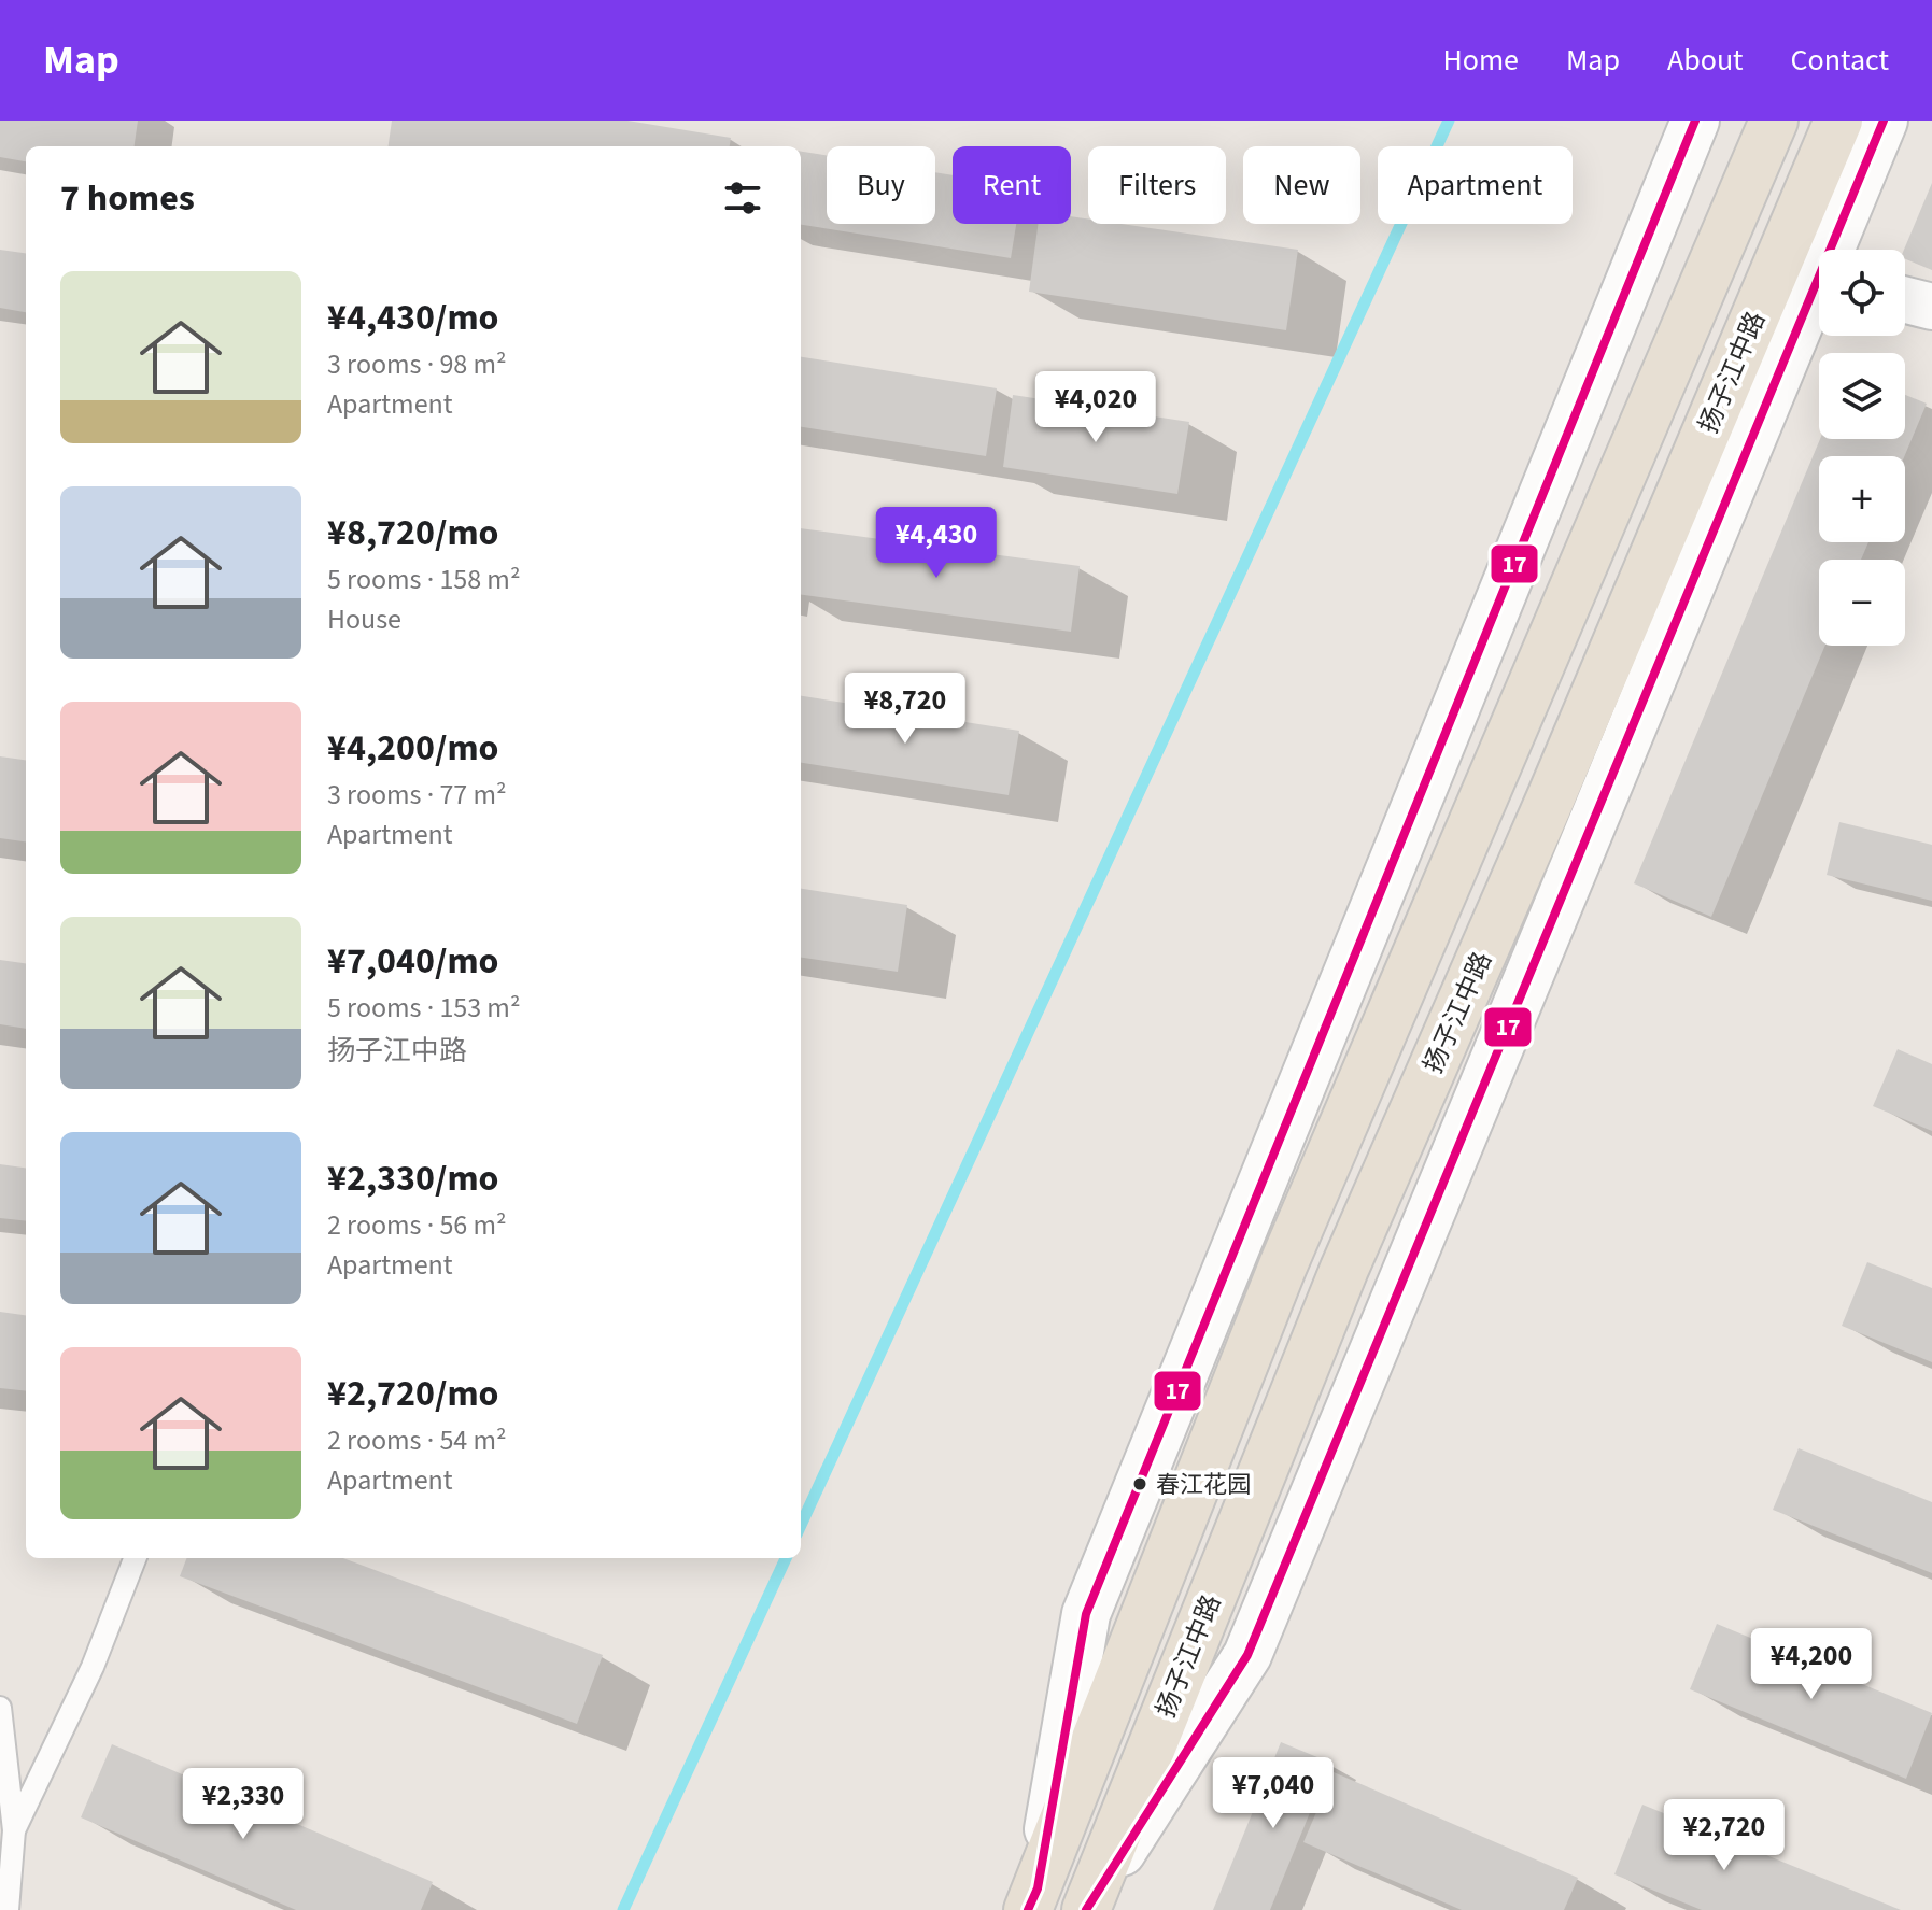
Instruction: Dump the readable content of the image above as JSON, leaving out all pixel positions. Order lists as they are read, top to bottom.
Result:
{
  "streets": {
    "main road": ["扬子江中路"]
  },
  "places": ["春江花园"],
  "lines": ["transit line 17"],
  "page": {
    "header": "Map",
    "nav": [
      "Home",
      "Map",
      "About",
      "Contact"
    ],
    "chip": [
      "Buy",
      "Rent",
      "Filters",
      "New",
      "Apartment"
    ],
    "heading": "7 homes",
    "map_buttons": ["+", "−"],
    "list": [
      {
        "name": "¥4,430/mo",
        "note": "3 rooms · 98 m² · Apartment"
      },
      {
        "name": "¥8,720/mo",
        "note": "5 rooms · 158 m² · House"
      },
      {
        "name": "¥4,200/mo",
        "note": "3 rooms · 77 m² · Apartment"
      },
      {
        "name": "¥7,040/mo",
        "note": "5 rooms · 153 m² · 扬子江中路"
      },
      {
        "name": "¥2,330/mo",
        "note": "2 rooms · 56 m² · Apartment"
      },
      {
        "name": "¥2,720/mo",
        "note": "2 rooms · 54 m² · Apartment"
      }
    ],
    "price": [
      "¥4,020",
      "¥4,430",
      "¥8,720",
      "¥4,200",
      "¥7,040",
      "¥2,330",
      "¥2,720"
    ]
  }
}
